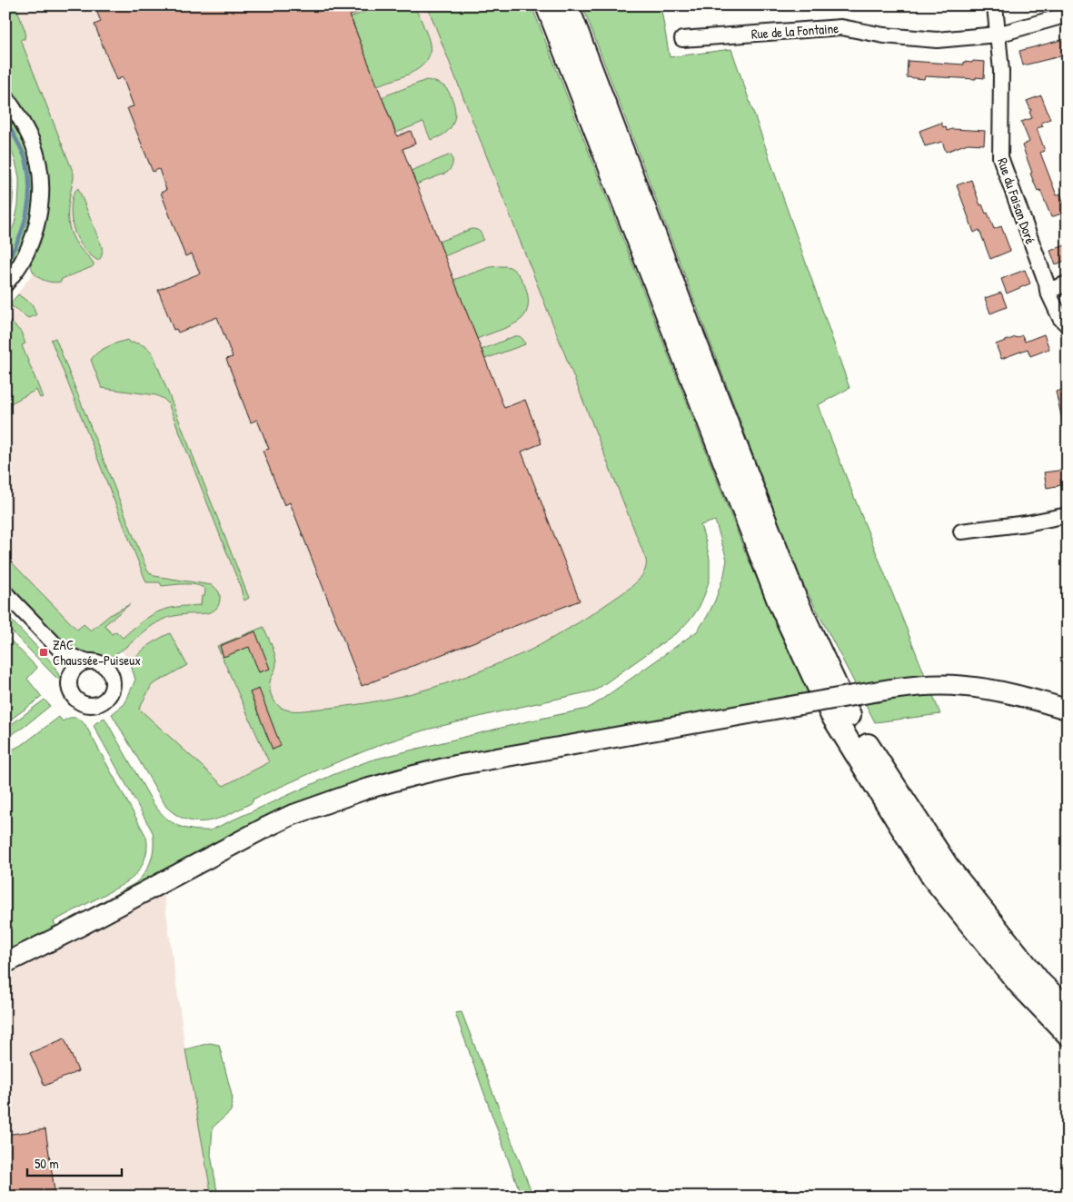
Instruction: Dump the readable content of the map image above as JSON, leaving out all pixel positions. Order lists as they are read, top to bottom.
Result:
{
  "streets": {
    "street": ["Rue de la Fontaine", "Rue du Faisan Doré"]
  },
  "crossings": [
    ["Rue de la Fontaine", "Rue du Faisan Doré"]
  ],
  "places": {
    "transit": ["ZAC Chaussée-Puiseux"]
  },
  "scale_bar": "50 m"
}
